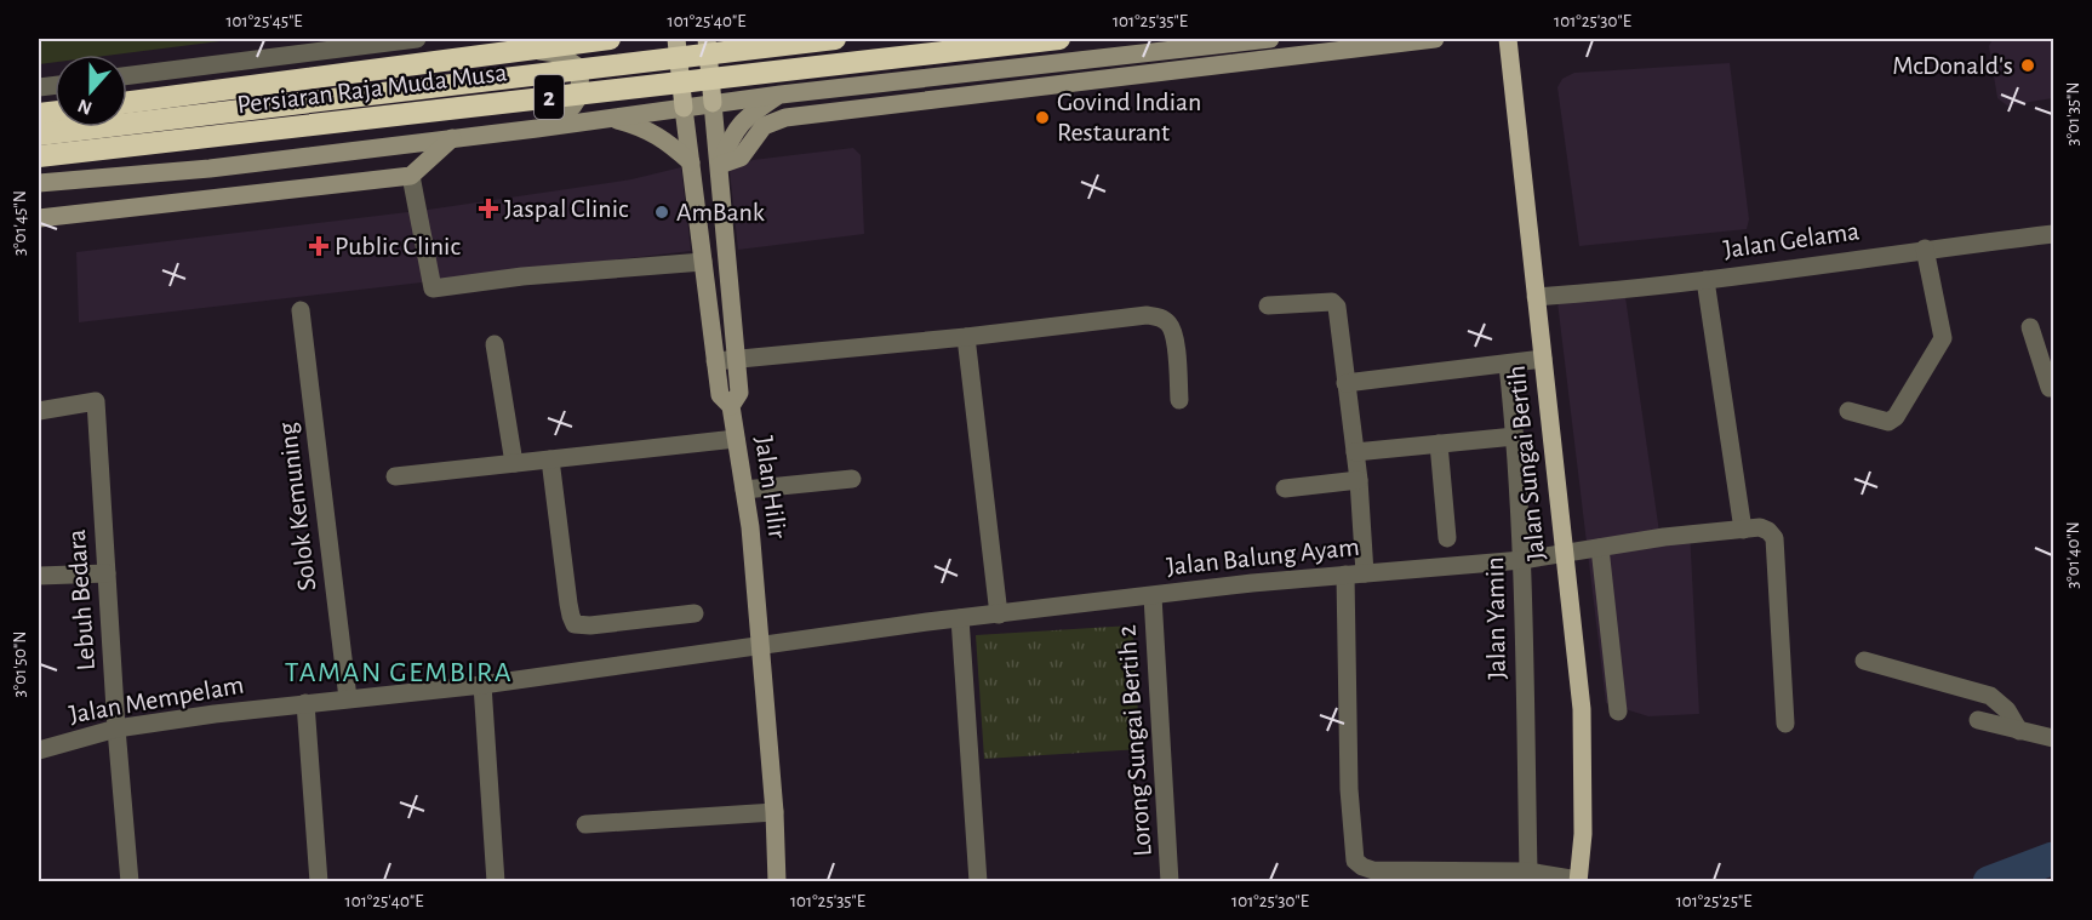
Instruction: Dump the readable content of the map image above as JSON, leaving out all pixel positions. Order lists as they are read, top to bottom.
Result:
{
  "streets": {
    "highway": ["Persiaran Raja Muda Musa", "2"],
    "main road": ["Jalan Sungai Bertih"],
    "street": [
      "Jalan Gelama",
      "Jalan Hilir",
      "Solok Kemuning",
      "Jalan Balung Ayam",
      "Lebuh Bedara",
      "Jalan Yamin",
      "Jalan Mempelam",
      "Lorong Sungai Bertih 2"
    ]
  },
  "crossings": [
    ["Jalan Gelama", "Jalan Sungai Bertih"],
    ["Jalan Sungai Bertih", "Jalan Balung Ayam"],
    ["Jalan Hilir", "Jalan Balung Ayam"],
    ["Jalan Hilir", "Jalan Mempelam"],
    ["Solok Kemuning", "Jalan Mempelam"],
    ["Jalan Balung Ayam", "Jalan Yamin"],
    ["Jalan Balung Ayam", "Jalan Mempelam"],
    ["Jalan Balung Ayam", "Lorong Sungai Bertih 2"],
    ["Lebuh Bedara", "Jalan Mempelam"]
  ],
  "districts": ["TAMAN GEMBIRA"],
  "places": {
    "other": ["McDonald's", "Govind Indian Restaurant", "AmBank"],
    "health": ["Jaspal Clinic", "Public Clinic"]
  },
  "north": "bottom",
  "coordinates": [
    "101°25'45\"E",
    "101°25'40\"E",
    "101°25'35\"E",
    "101°25'30\"E",
    "3°01'35\"N",
    "3°01'45\"N",
    "3°01'40\"N",
    "3°01'50\"N",
    "101°25'25\"E"
  ]
}
